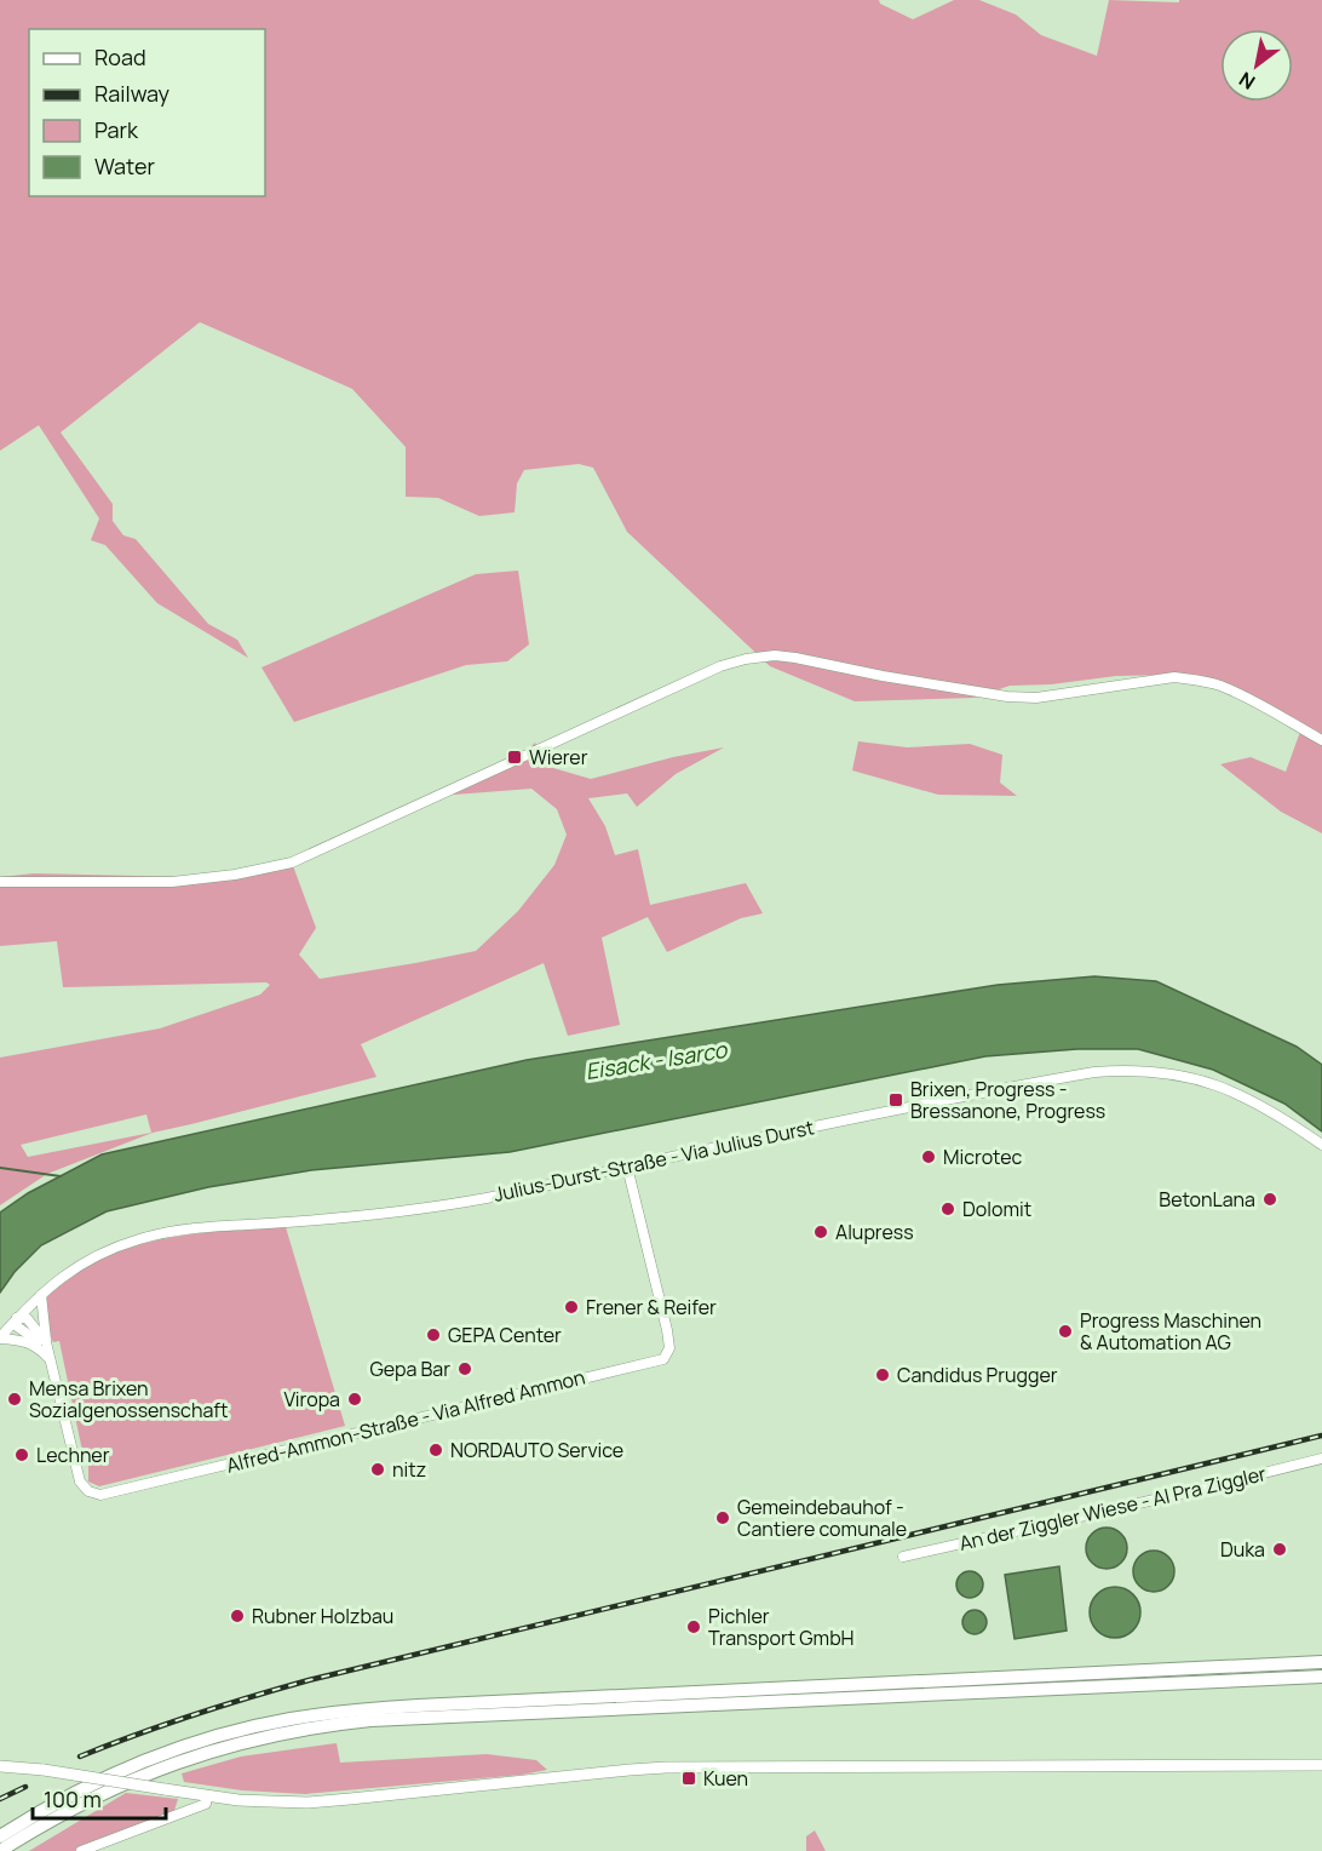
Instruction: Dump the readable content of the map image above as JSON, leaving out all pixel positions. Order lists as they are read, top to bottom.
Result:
{
  "streets": {
    "street": ["Julius-Durst-Straße - Via Julius Durst", "Alfred-Ammon-Straße - Via Alfred Ammon", "An der Ziggler Wiese - Al Pra Ziggler"]
  },
  "crossings": [
    ["Julius-Durst-Straße - Via Julius Durst", "Alfred-Ammon-Straße - Via Alfred Ammon"]
  ],
  "water": ["Eisack - Isarco"],
  "places": {
    "transit": ["Wierer", "Brixen, Progress - Bressanone, Progress", "Kuen"],
    "other": [
      "Microtec",
      "BetonLana",
      "Dolomit",
      "Alupress",
      "Frener & Reifer",
      "Progress Maschinen & Automation AG",
      "GEPA Center",
      "Gepa Bar",
      "Candidus Prugger",
      "Mensa Brixen Sozialgenossenschaft",
      "Viropa",
      "NORDAUTO Service",
      "Lechner",
      "nitz",
      "Gemeindebauhof - Cantiere comunale",
      "Duka",
      "Rubner Holzbau",
      "Pichler Transport GmbH"
    ]
  },
  "legend": [
    "Road",
    "Railway",
    "Park",
    "Water"
  ],
  "scale_bar": "100 m",
  "north": "bottom left"
}
